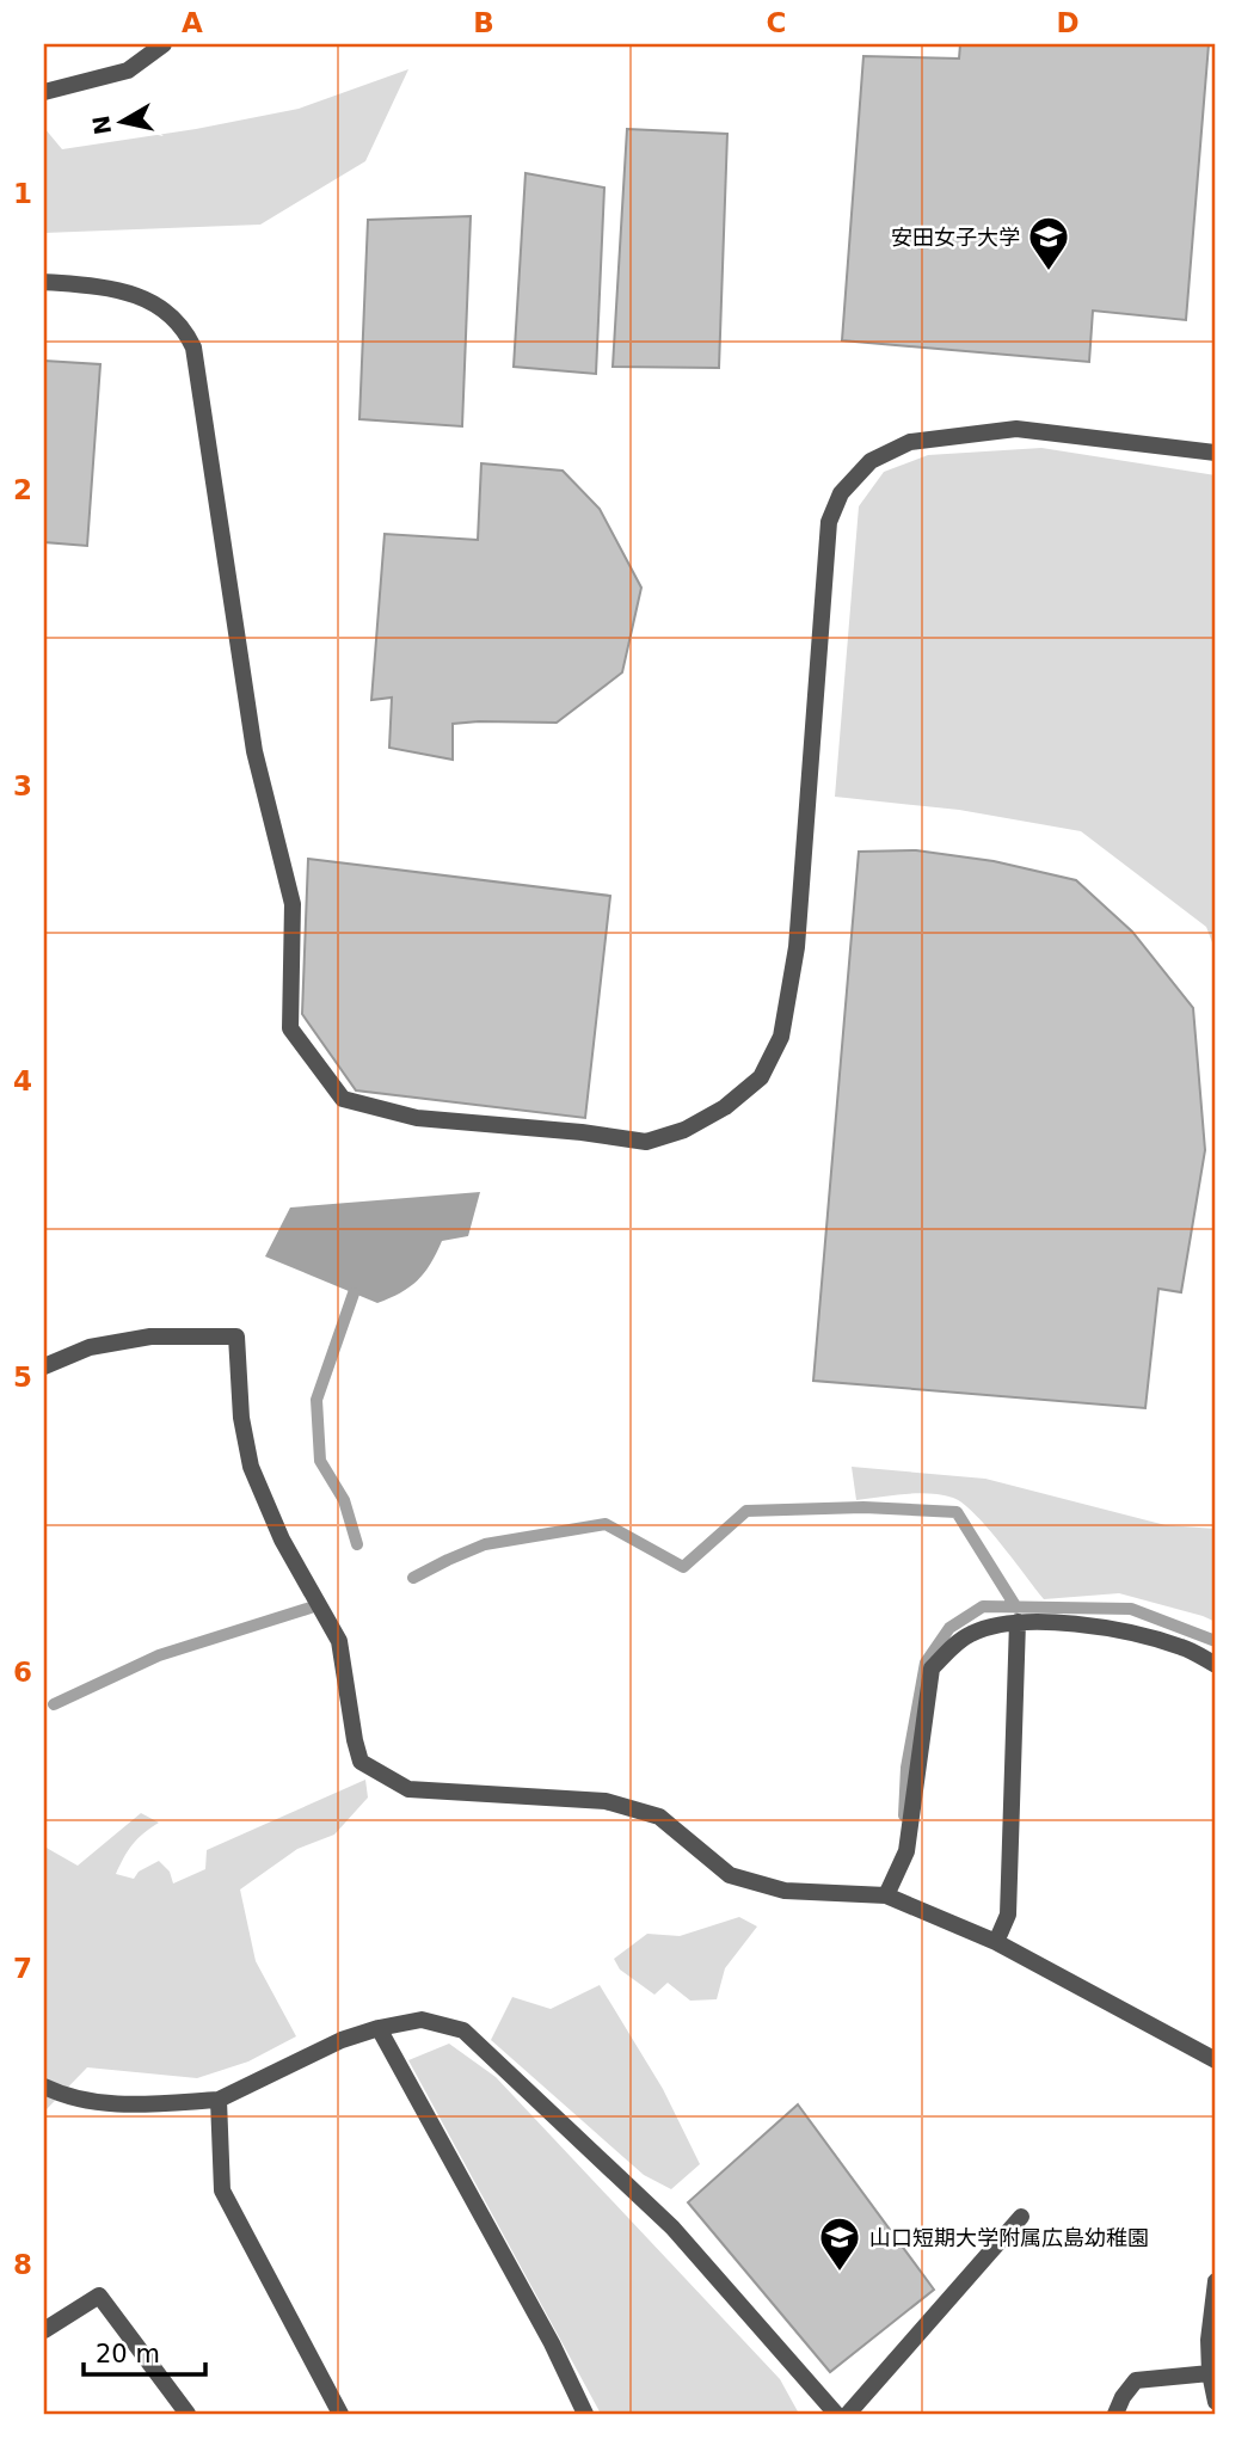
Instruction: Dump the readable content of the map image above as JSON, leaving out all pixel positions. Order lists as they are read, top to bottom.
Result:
{
  "places": {
    "school or university": ["安田女子大学", "山口短期大学附属広島幼稚園"]
  },
  "scale_bar": "20 m",
  "north": "left",
  "grid": {
    "columns": [
      "A",
      "B",
      "C",
      "D"
    ],
    "rows": [
      "1",
      "2",
      "3",
      "4",
      "5",
      "6",
      "7",
      "8"
    ]
  }
}
